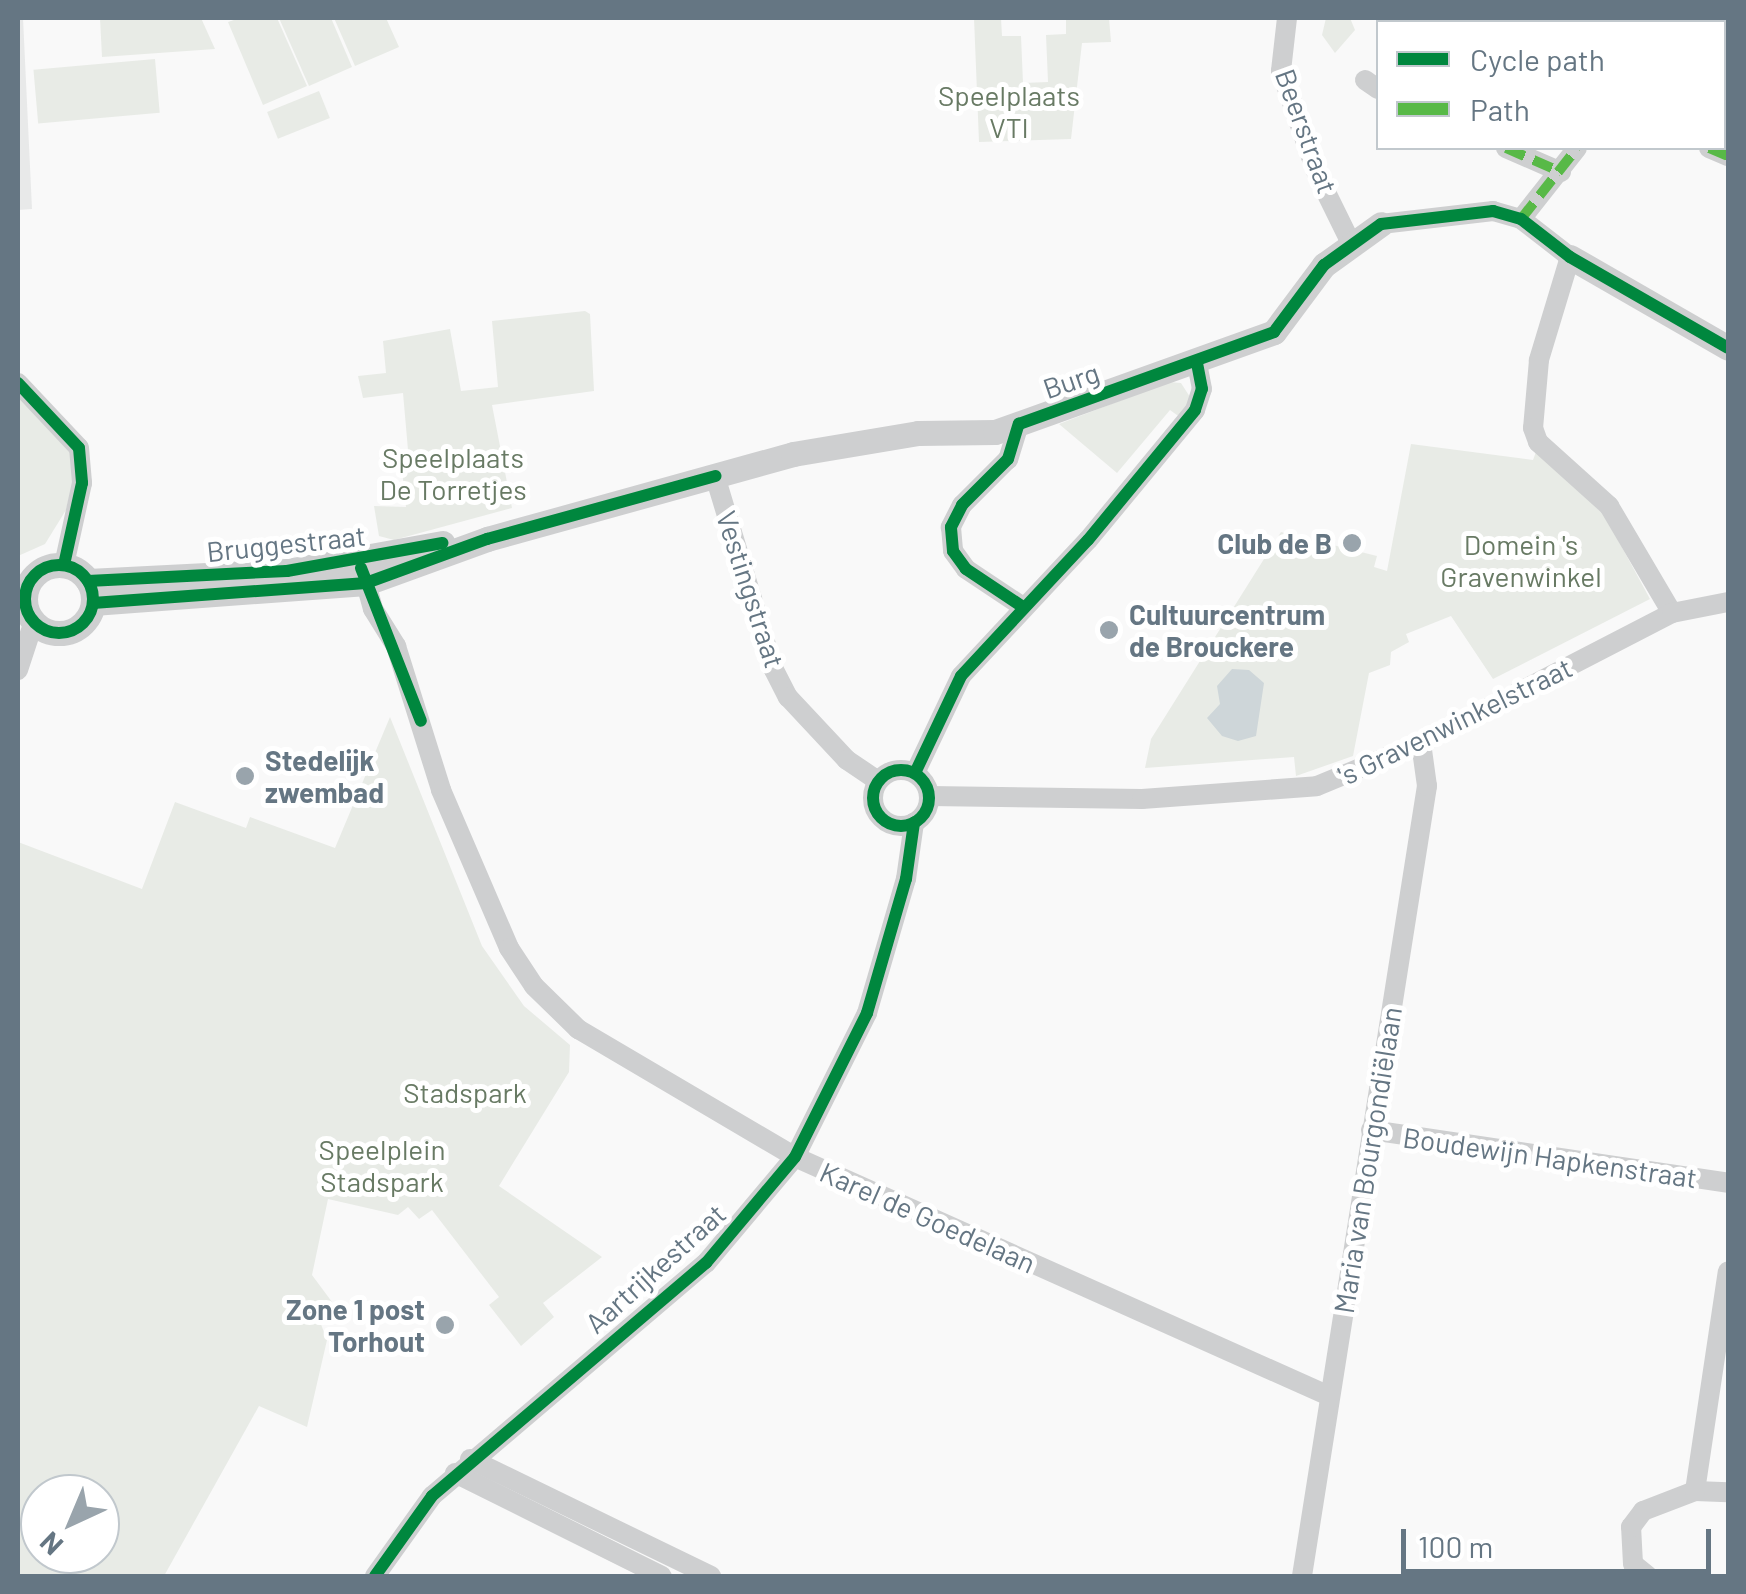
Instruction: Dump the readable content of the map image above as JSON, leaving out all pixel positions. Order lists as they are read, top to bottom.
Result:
{
  "streets": {
    "street": [
      "Beerstraat",
      "Burg",
      "Bruggestraat",
      "Vestingstraat",
      "'s Gravenwinkelstraat",
      "Boudewijn Hapkenstraat",
      "Maria van Bourgondiëlaan",
      "Karel de Goedelaan",
      "Aartrijkestraat"
    ]
  },
  "crossings": [
    ["Beerstraat", "Burg"],
    ["Burg", "Bruggestraat"],
    ["Bruggestraat", "Vestingstraat"],
    ["Bruggestraat", "Karel de Goedelaan"],
    ["Vestingstraat", "'s Gravenwinkelstraat"],
    ["Vestingstraat", "Aartrijkestraat"],
    ["'s Gravenwinkelstraat", "Maria van Bourgondiëlaan"],
    ["'s Gravenwinkelstraat", "Aartrijkestraat"],
    ["Boudewijn Hapkenstraat", "Maria van Bourgondiëlaan"],
    ["Maria van Bourgondiëlaan", "Karel de Goedelaan"],
    ["Karel de Goedelaan", "Aartrijkestraat"]
  ],
  "parks": [
    "Speelplaats VTI",
    "Speelplaats De Torretjes",
    "Domein 's Gravenwinkel",
    "Stadspark",
    "Speelplein Stadspark"
  ],
  "places": [
    "Club de B",
    "Cultuurcentrum de Brouckere",
    "Stedelijk zwembad",
    "Zone 1 post Torhout"
  ],
  "legend": ["Cycle path", "Path"],
  "scale_bar": "100 m",
  "north": "bottom left"
}
